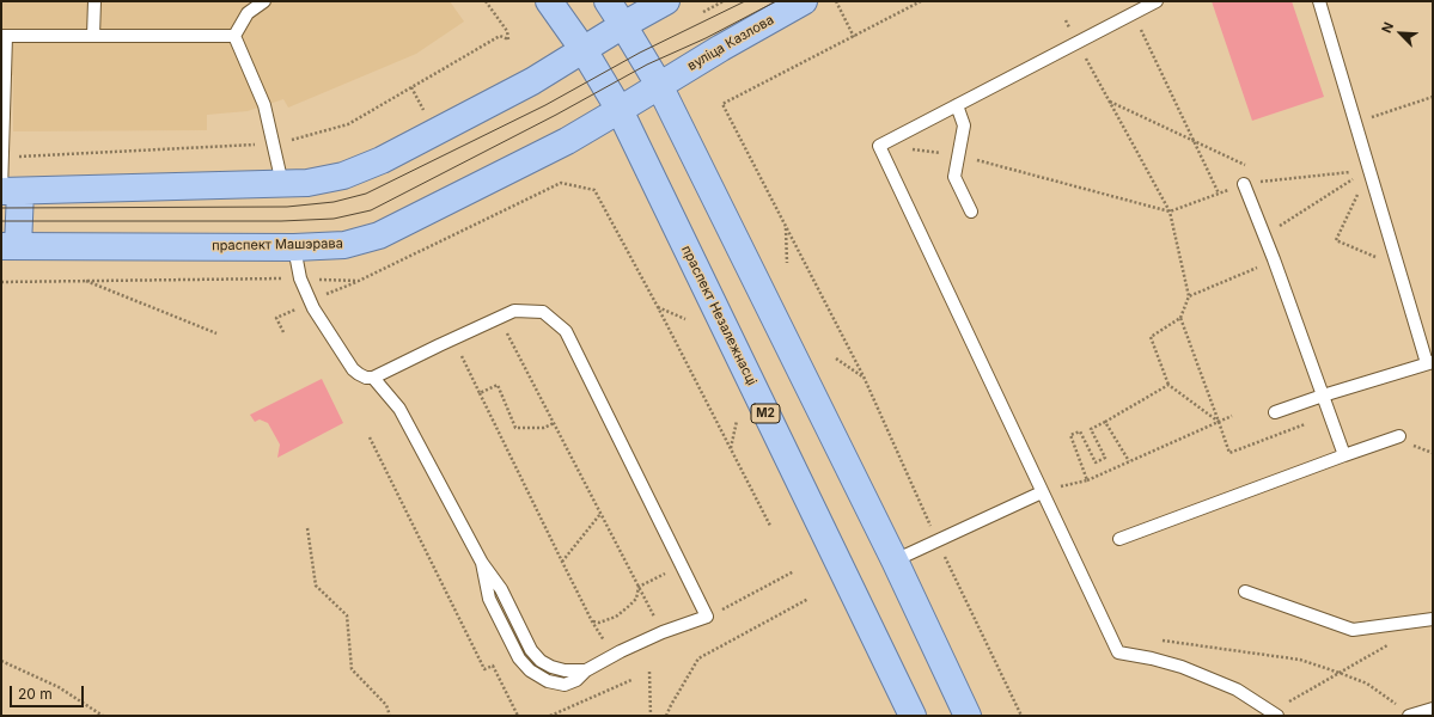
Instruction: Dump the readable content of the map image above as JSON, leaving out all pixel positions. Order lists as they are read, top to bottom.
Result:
{
  "streets": {
    "main road": [
      "вуліца Казлова",
      "праспект Машэрава",
      "праспект Незалежнасці",
      "М2"
    ]
  },
  "crossings": [
    ["вуліца Казлова", "праспект Машэрава"],
    ["праспект Машэрава", "праспект Незалежнасці"]
  ],
  "scale_bar": "20 m",
  "north": "top left"
}
